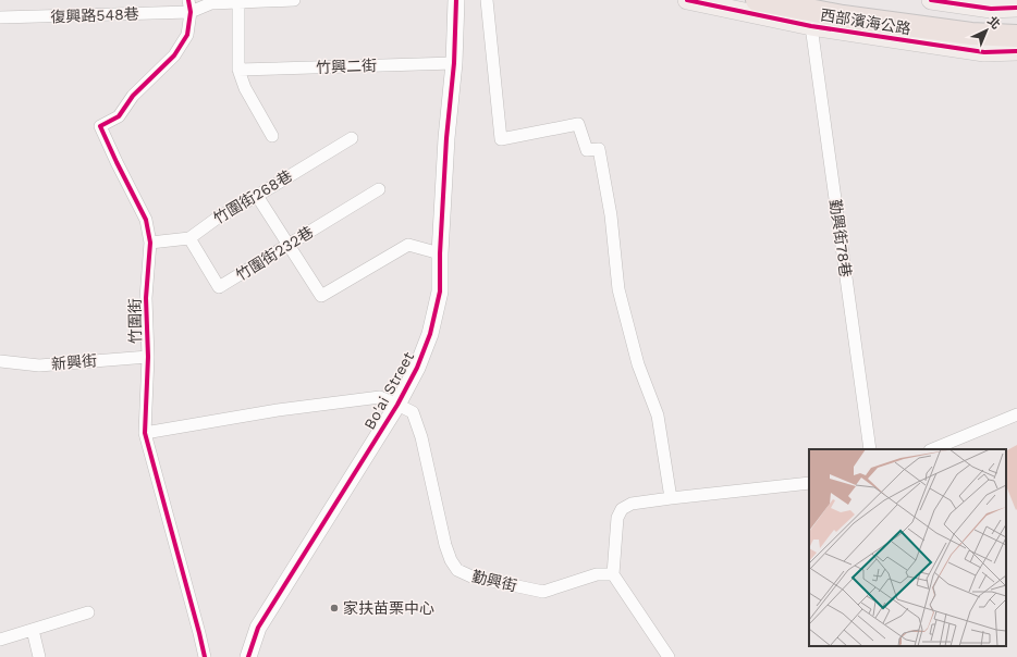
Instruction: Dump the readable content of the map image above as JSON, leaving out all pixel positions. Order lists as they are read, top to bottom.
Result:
{
  "streets": {
    "main road": ["西部濱海公路"],
    "street": [
      "復興路548巷",
      "竹興二街",
      "竹圍街268巷",
      "勤興街78巷",
      "竹圍街232巷",
      "竹圍街",
      "新興街",
      "Bo'ai Street",
      "勤興街"
    ]
  },
  "crossings": [
    ["復興路548巷", "竹圍街"],
    ["西部濱海公路", "勤興街78巷"],
    ["竹興二街", "Bo'ai Street"],
    ["竹圍街268巷", "竹圍街232巷"],
    ["竹圍街268巷", "竹圍街"],
    ["竹圍街", "新興街"],
    ["Bo'ai Street", "勤興街"]
  ],
  "places": ["家扶苗栗中心"],
  "north": "top right"
}
